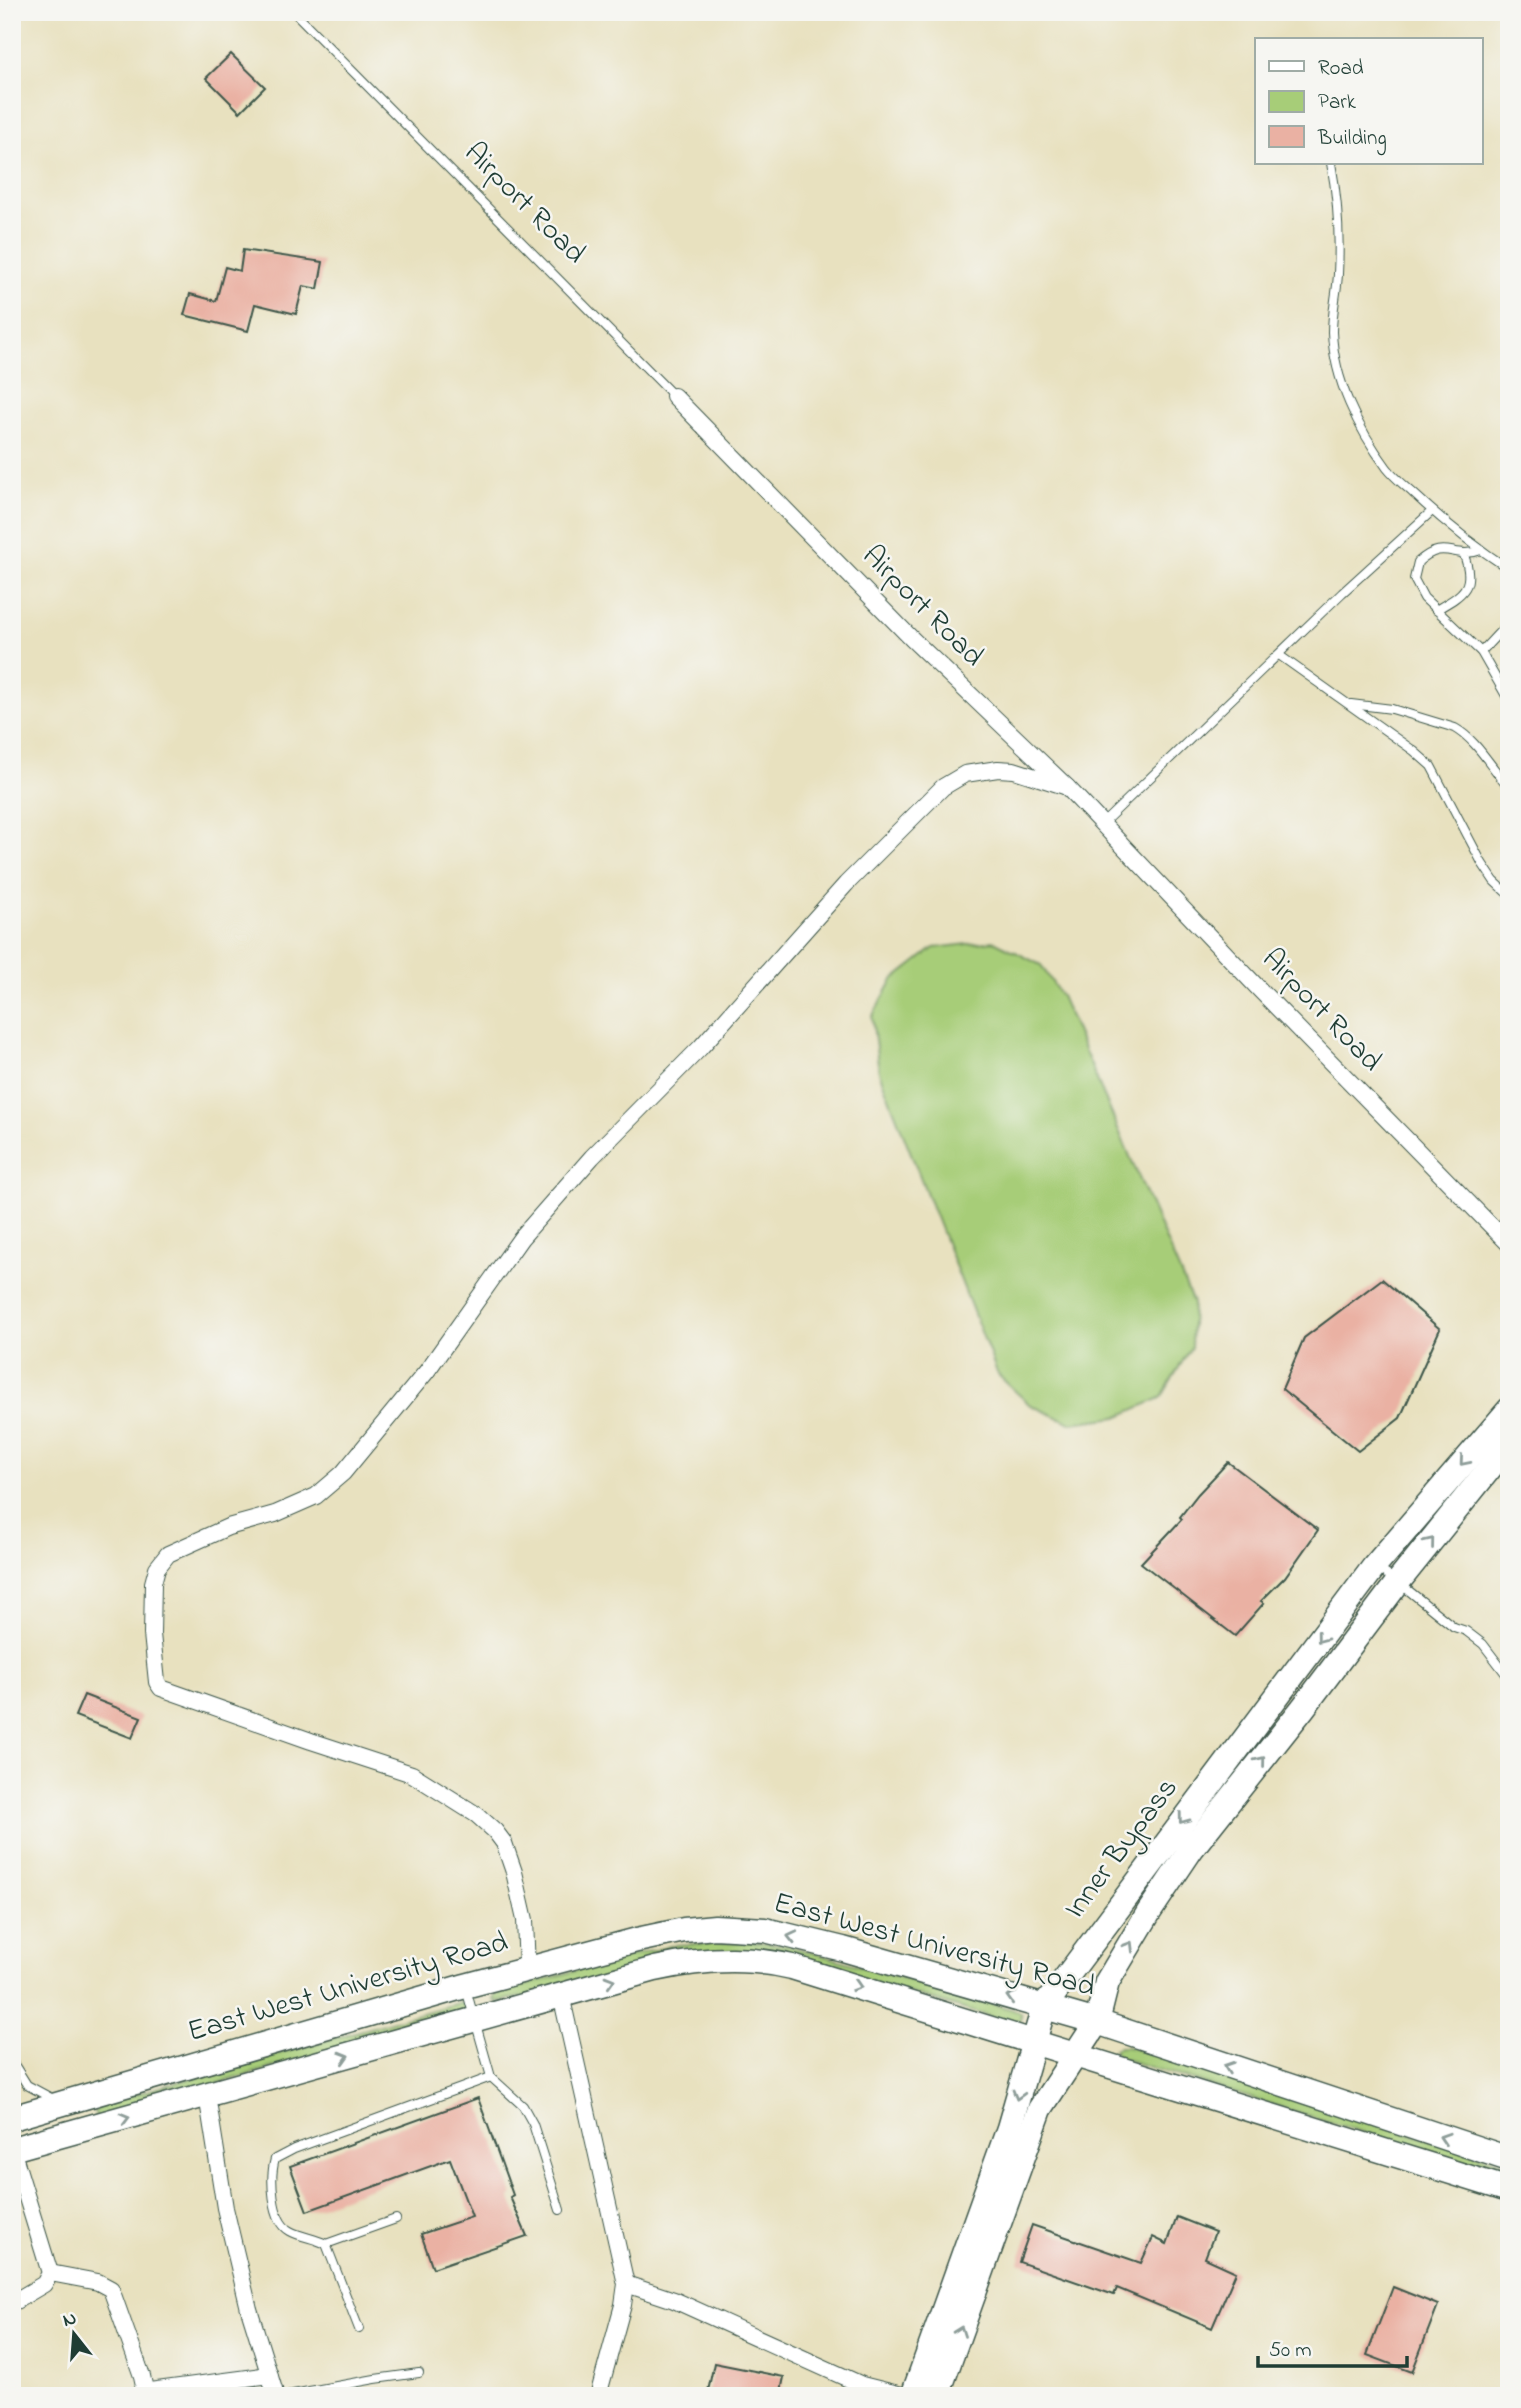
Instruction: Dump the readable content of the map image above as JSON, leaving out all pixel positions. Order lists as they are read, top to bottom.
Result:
{
  "streets": {
    "main road": ["Inner Bypass", "East West University Road"],
    "street": ["Airport Road"]
  },
  "crossings": [
    ["Inner Bypass", "East West University Road"]
  ],
  "legend": ["Road", "Park", "Building"],
  "scale_bar": "50 m",
  "north": "top"
}
